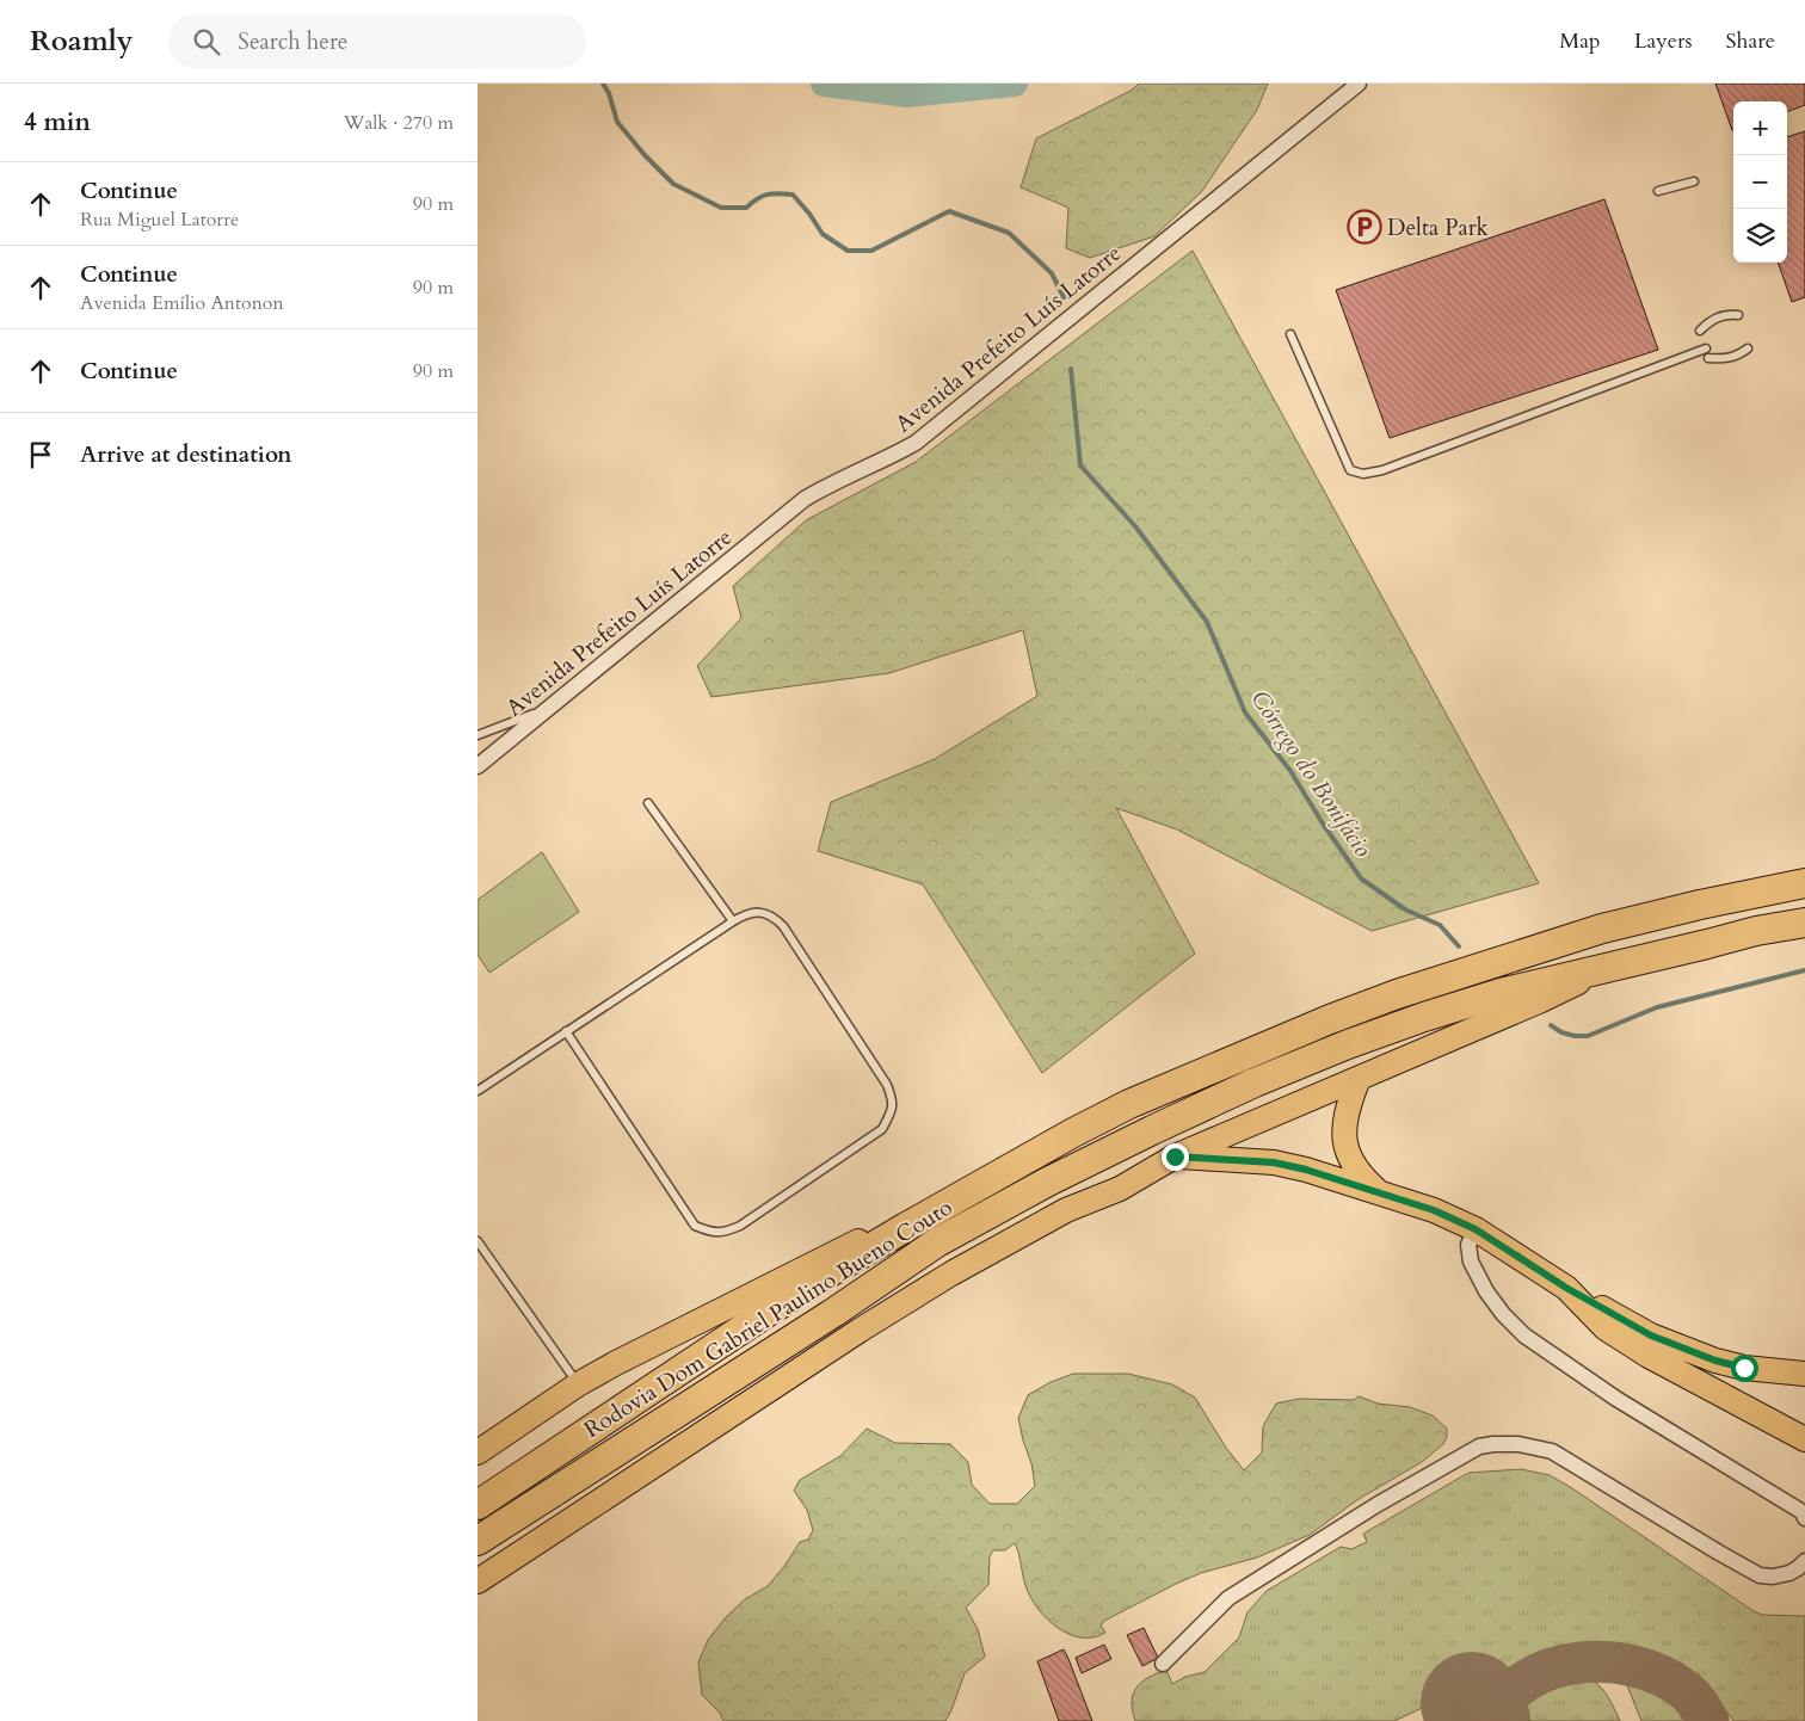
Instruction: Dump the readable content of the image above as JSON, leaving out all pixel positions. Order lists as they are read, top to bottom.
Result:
{
  "streets": {
    "highway": ["Rodovia Dom Gabriel Paulino Bueno Couto"],
    "street": ["Avenida Prefeito Luís Latorre"]
  },
  "water": ["Córrego do Bonifácio"],
  "places": {
    "parking": ["Delta Park"]
  },
  "page": {
    "header": "Roamly",
    "search": "Search here",
    "nav": ["Map", "Layers", "Share"],
    "heading": ["4 min", "Walk · 270 m"],
    "map_buttons": ["+", "−"],
    "list": [
      ["Continue", "Rua Miguel Latorre", "90 m"],
      ["Continue", "Avenida Emílio Antonon", "90 m"],
      ["Continue", "90 m"],
      "Arrive at destination"
    ]
  }
}
